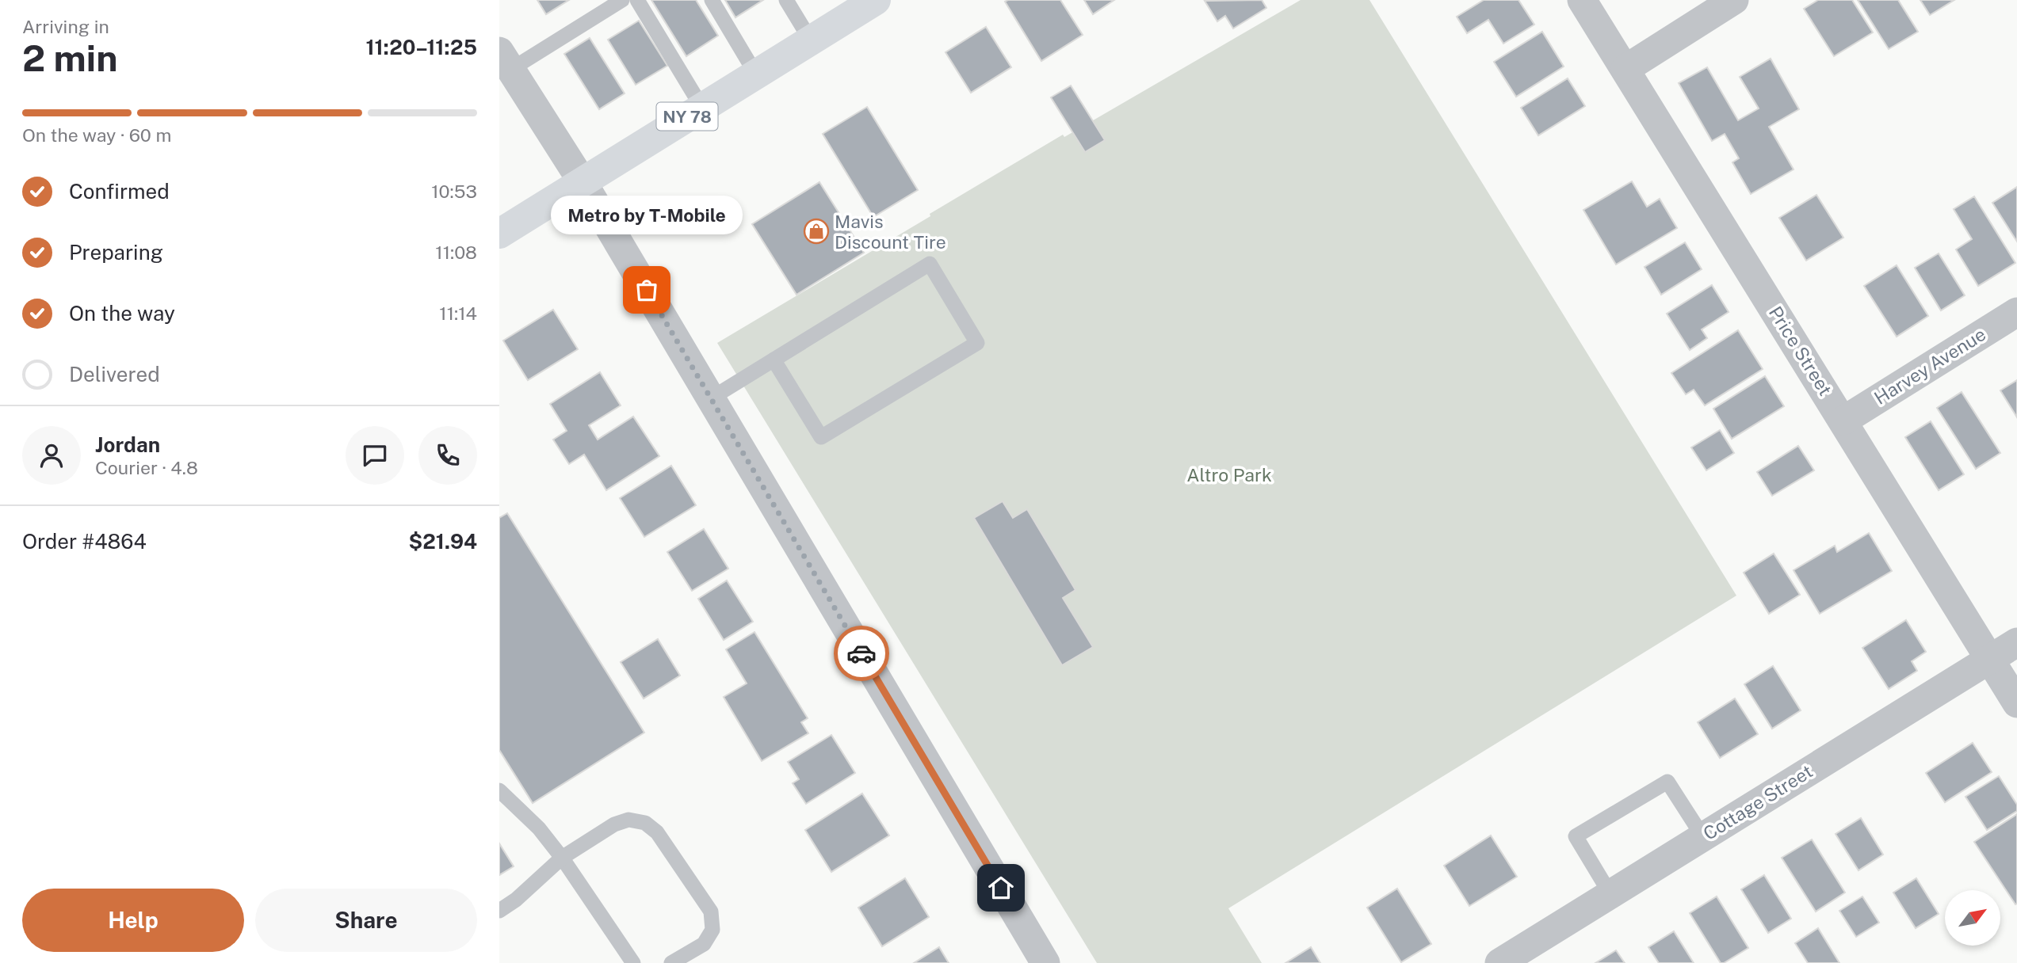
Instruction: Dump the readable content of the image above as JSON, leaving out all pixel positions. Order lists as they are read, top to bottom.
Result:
{
  "streets": {
    "highway": ["NY 78"],
    "street": ["Price Street", "Harvey Avenue", "Cottage Street"]
  },
  "crossings": [
    ["Price Street", "Harvey Avenue"],
    ["Price Street", "Cottage Street"]
  ],
  "parks": ["Altro Park"],
  "places": {
    "shop": ["Mavis Discount Tire"],
    "other": ["Metro by T-Mobile"]
  },
  "north": "top right",
  "page": {
    "heading": ["2 min", "Arriving in", "11:20–11:25"],
    "panel": [
      "Jordan",
      "Courier · 4.8",
      "Order #4864",
      "$21.94"
    ],
    "bar": "On the way · 60 m",
    "list": [
      ["Confirmed", "10:53"],
      ["Preparing", "11:08"],
      ["On the way", "11:14"],
      "Delivered"
    ],
    "bubble": "Metro by T-Mobile",
    "buttons": ["Help", "Share"]
  }
}
